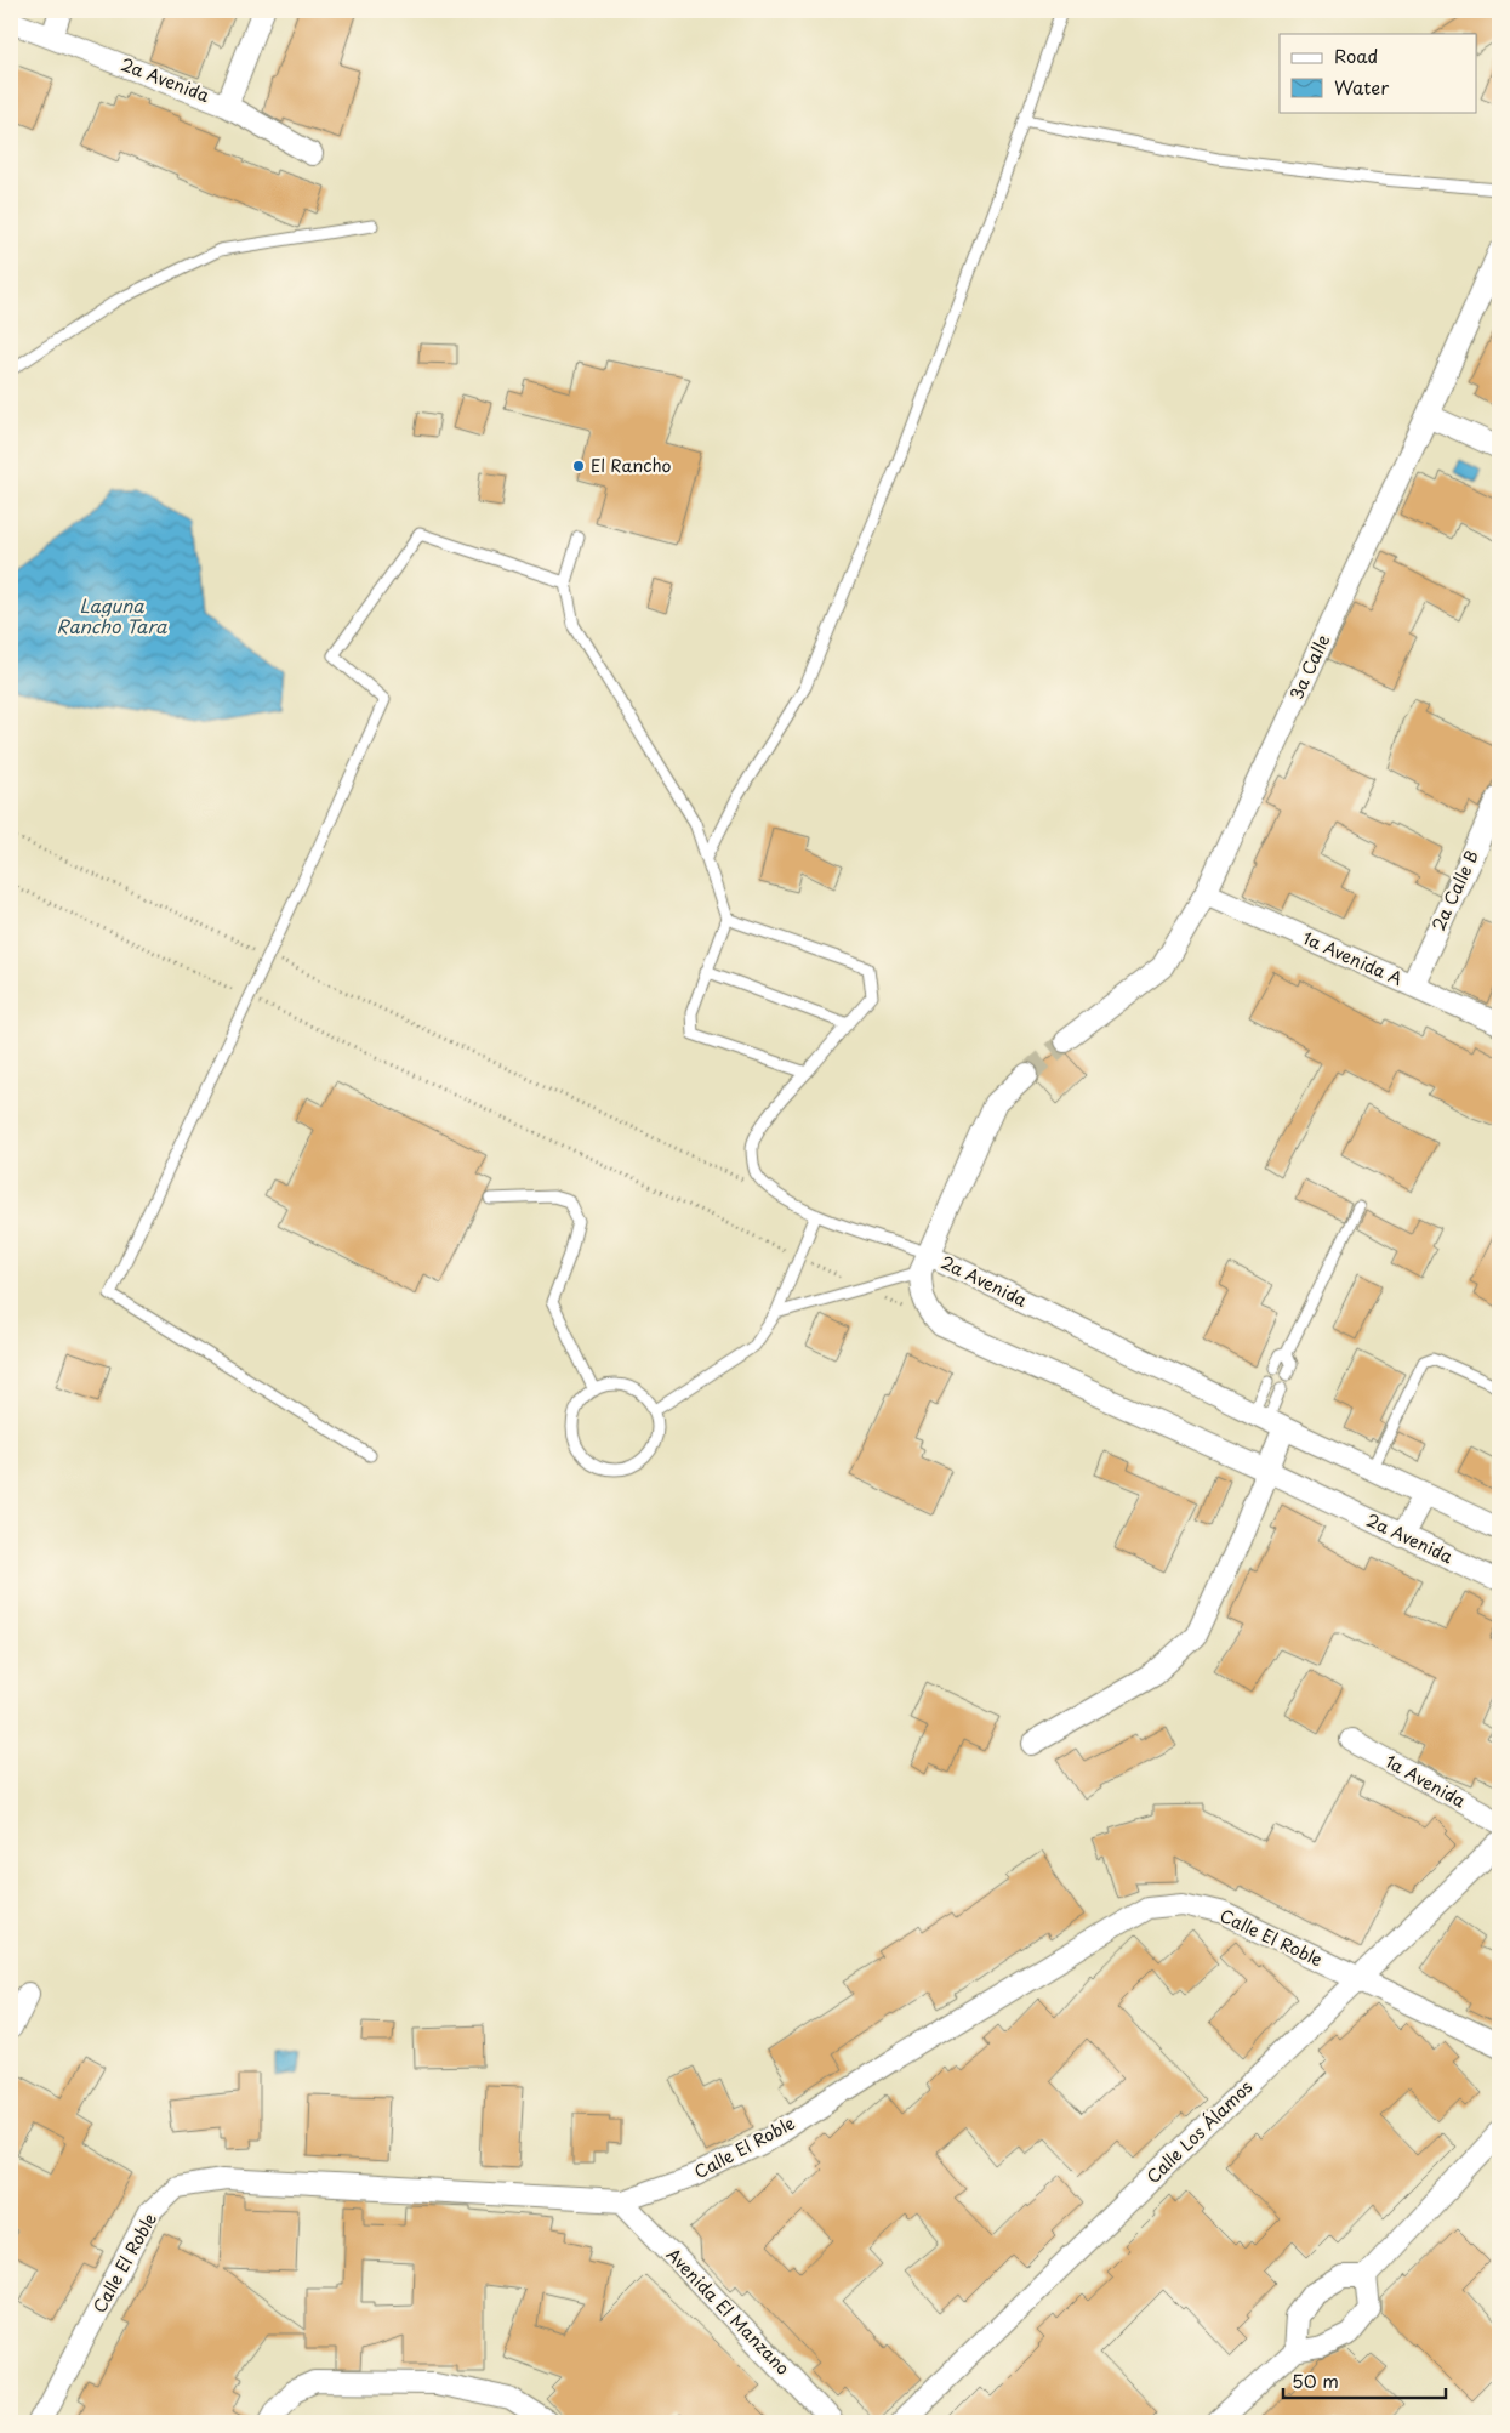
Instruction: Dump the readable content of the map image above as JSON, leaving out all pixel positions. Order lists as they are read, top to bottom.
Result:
{
  "streets": {
    "street": [
      "2a Avenida",
      "3a Calle",
      "2a Calle B",
      "1a Avenida A",
      "1a Avenida",
      "Calle El Roble",
      "Calle Los Álamos",
      "Avenida El Manzano"
    ]
  },
  "crossings": [
    ["3a Calle", "1a Avenida A"],
    ["2a Calle B", "1a Avenida A"],
    ["Calle El Roble", "Calle Los Álamos"],
    ["Calle El Roble", "Avenida El Manzano"]
  ],
  "water": ["Laguna Rancho Tara"],
  "places": ["El Rancho"],
  "legend": ["Road", "Water"],
  "scale_bar": "50 m"
}
